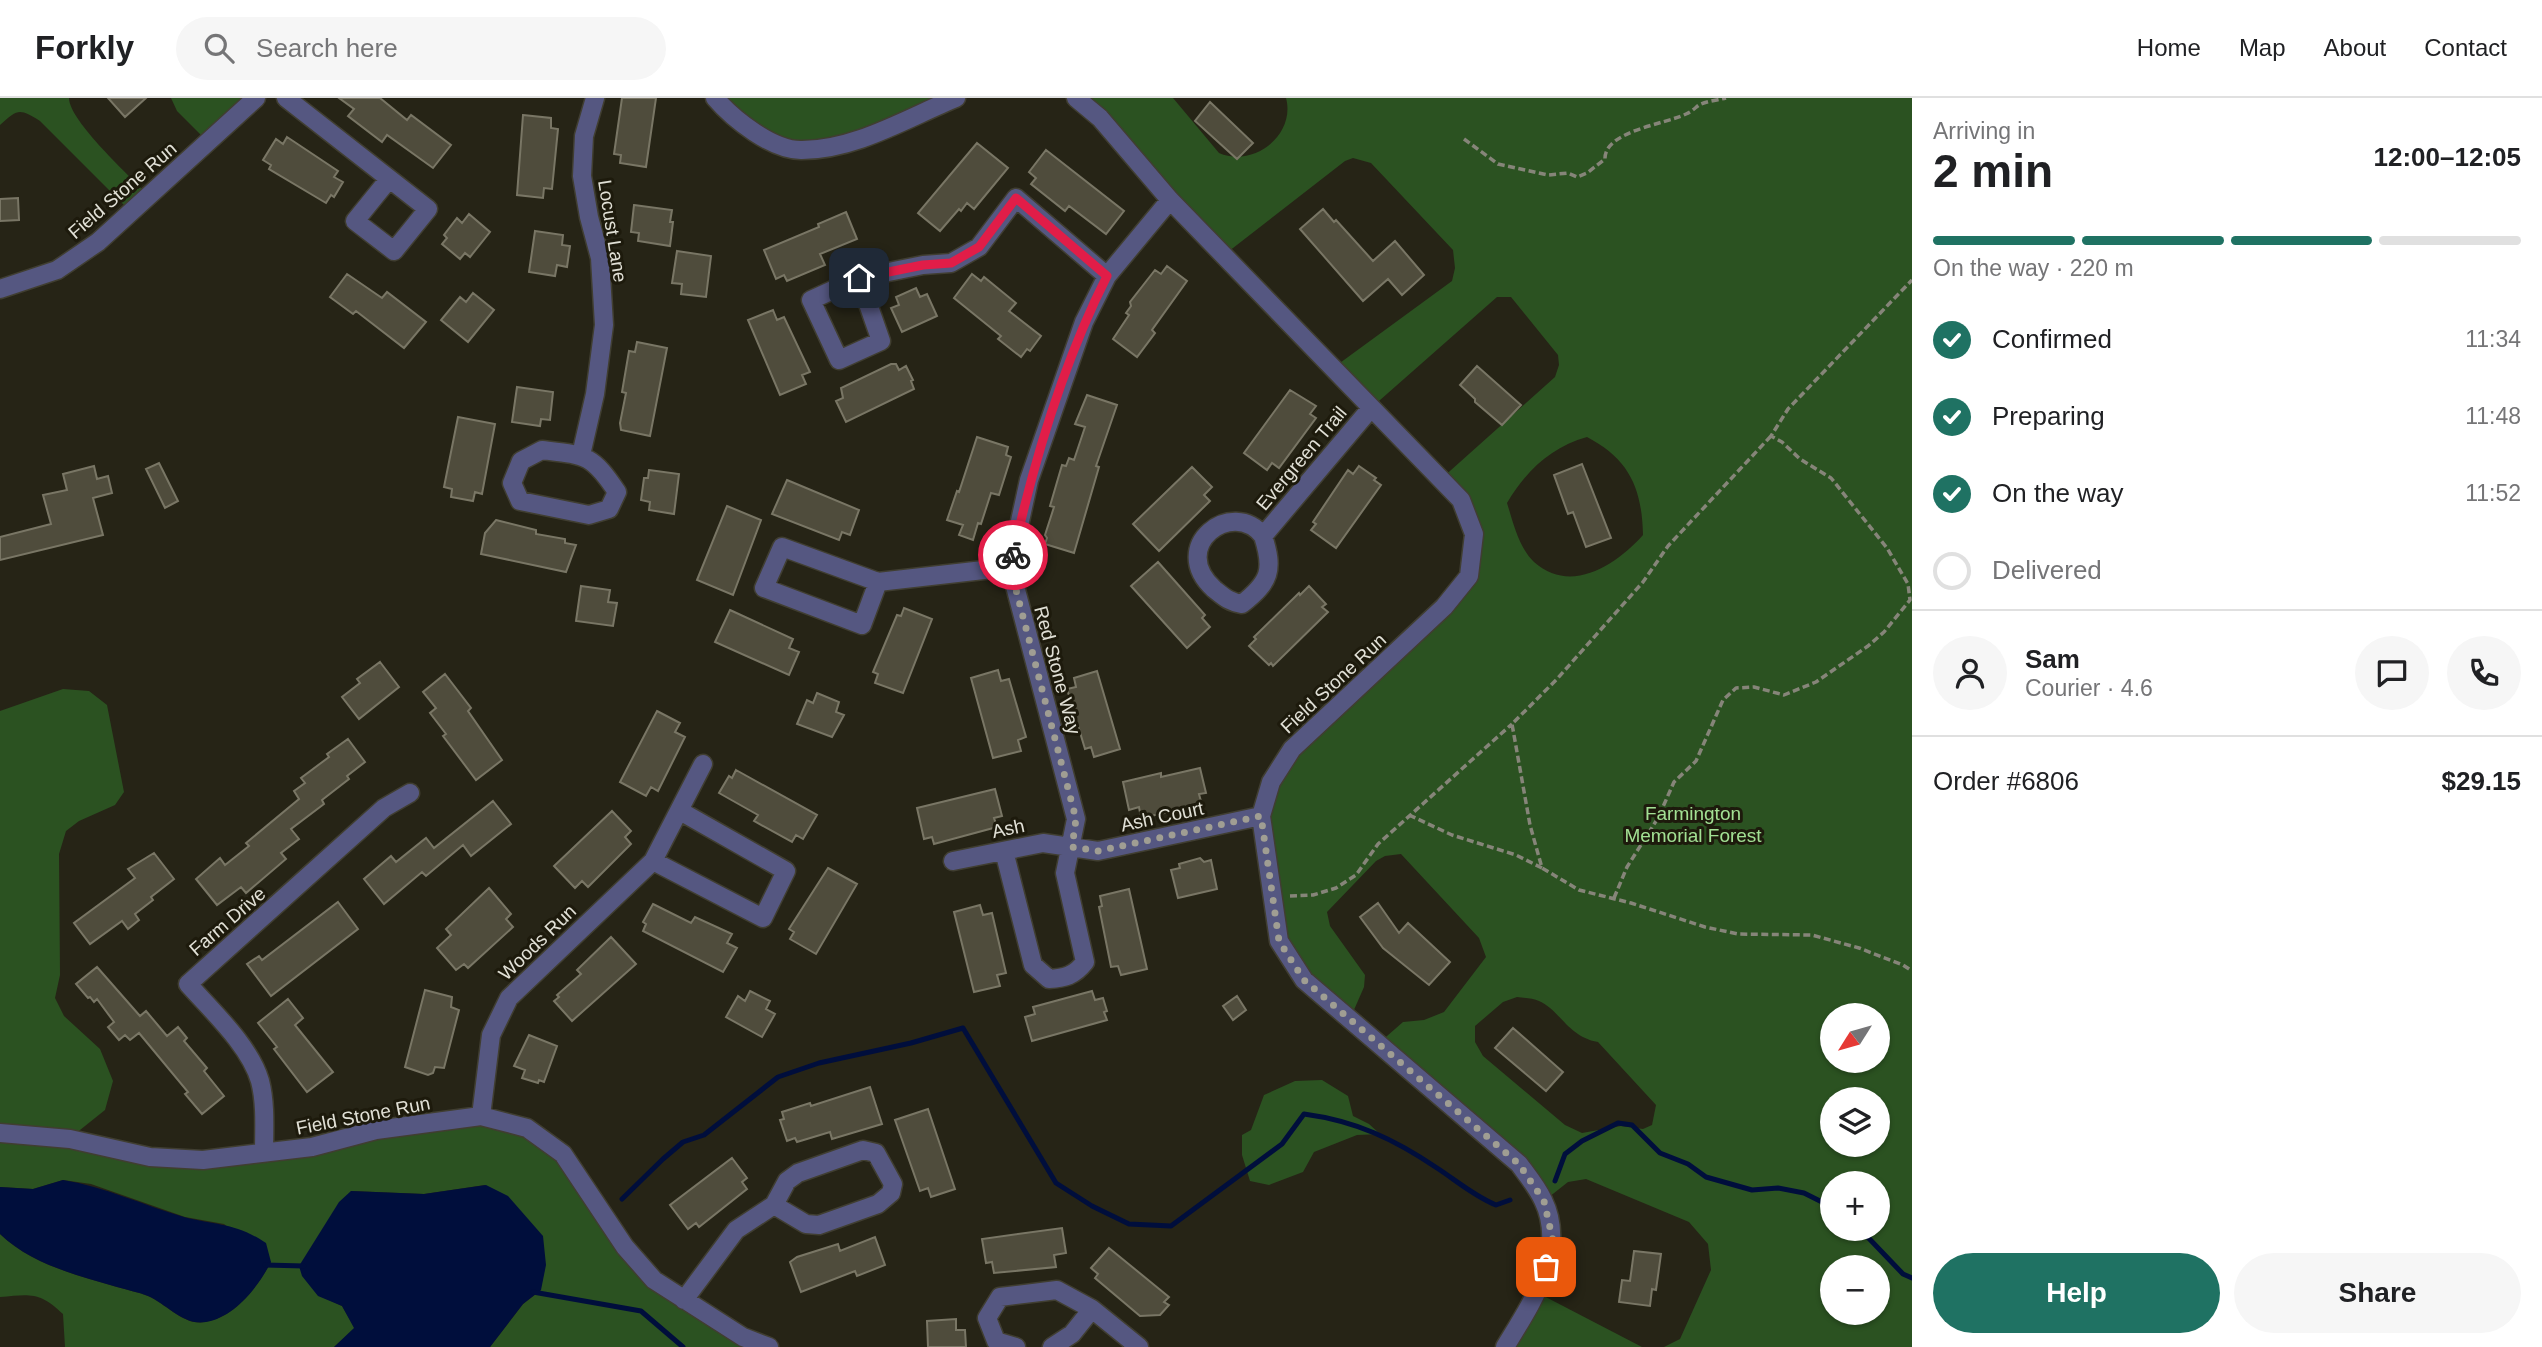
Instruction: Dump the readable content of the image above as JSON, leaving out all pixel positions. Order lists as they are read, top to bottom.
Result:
{
  "streets": {
    "street": [
      "Field Stone Run",
      "Locust Lane",
      "Evergreen Trail",
      "Red Stone Way",
      "Ash Court",
      "Ash",
      "Farm Drive",
      "Woods Run"
    ]
  },
  "crossings": [
    ["Field Stone Run", "Evergreen Trail"],
    ["Field Stone Run", "Red Stone Way"],
    ["Field Stone Run", "Ash Court"],
    ["Field Stone Run", "Farm Drive"],
    ["Field Stone Run", "Woods Run"],
    ["Red Stone Way", "Ash Court"],
    ["Red Stone Way", "Ash"],
    ["Ash Court", "Ash"]
  ],
  "parks": ["Farmington Memorial Forest"],
  "north": "bottom left",
  "page": {
    "header": "Forkly",
    "search": "Search here",
    "nav": [
      "Home",
      "Map",
      "About",
      "Contact"
    ],
    "heading": ["2 min", "Arriving in", "12:00–12:05"],
    "panel": [
      "Sam",
      "Courier · 4.6",
      "Order #6806",
      "$29.15"
    ],
    "bar": "On the way · 220 m",
    "list": [
      ["Confirmed", "11:34"],
      ["Preparing", "11:48"],
      ["On the way", "11:52"],
      "Delivered"
    ],
    "map_buttons": ["+", "−"],
    "buttons": ["Help", "Share"]
  }
}
